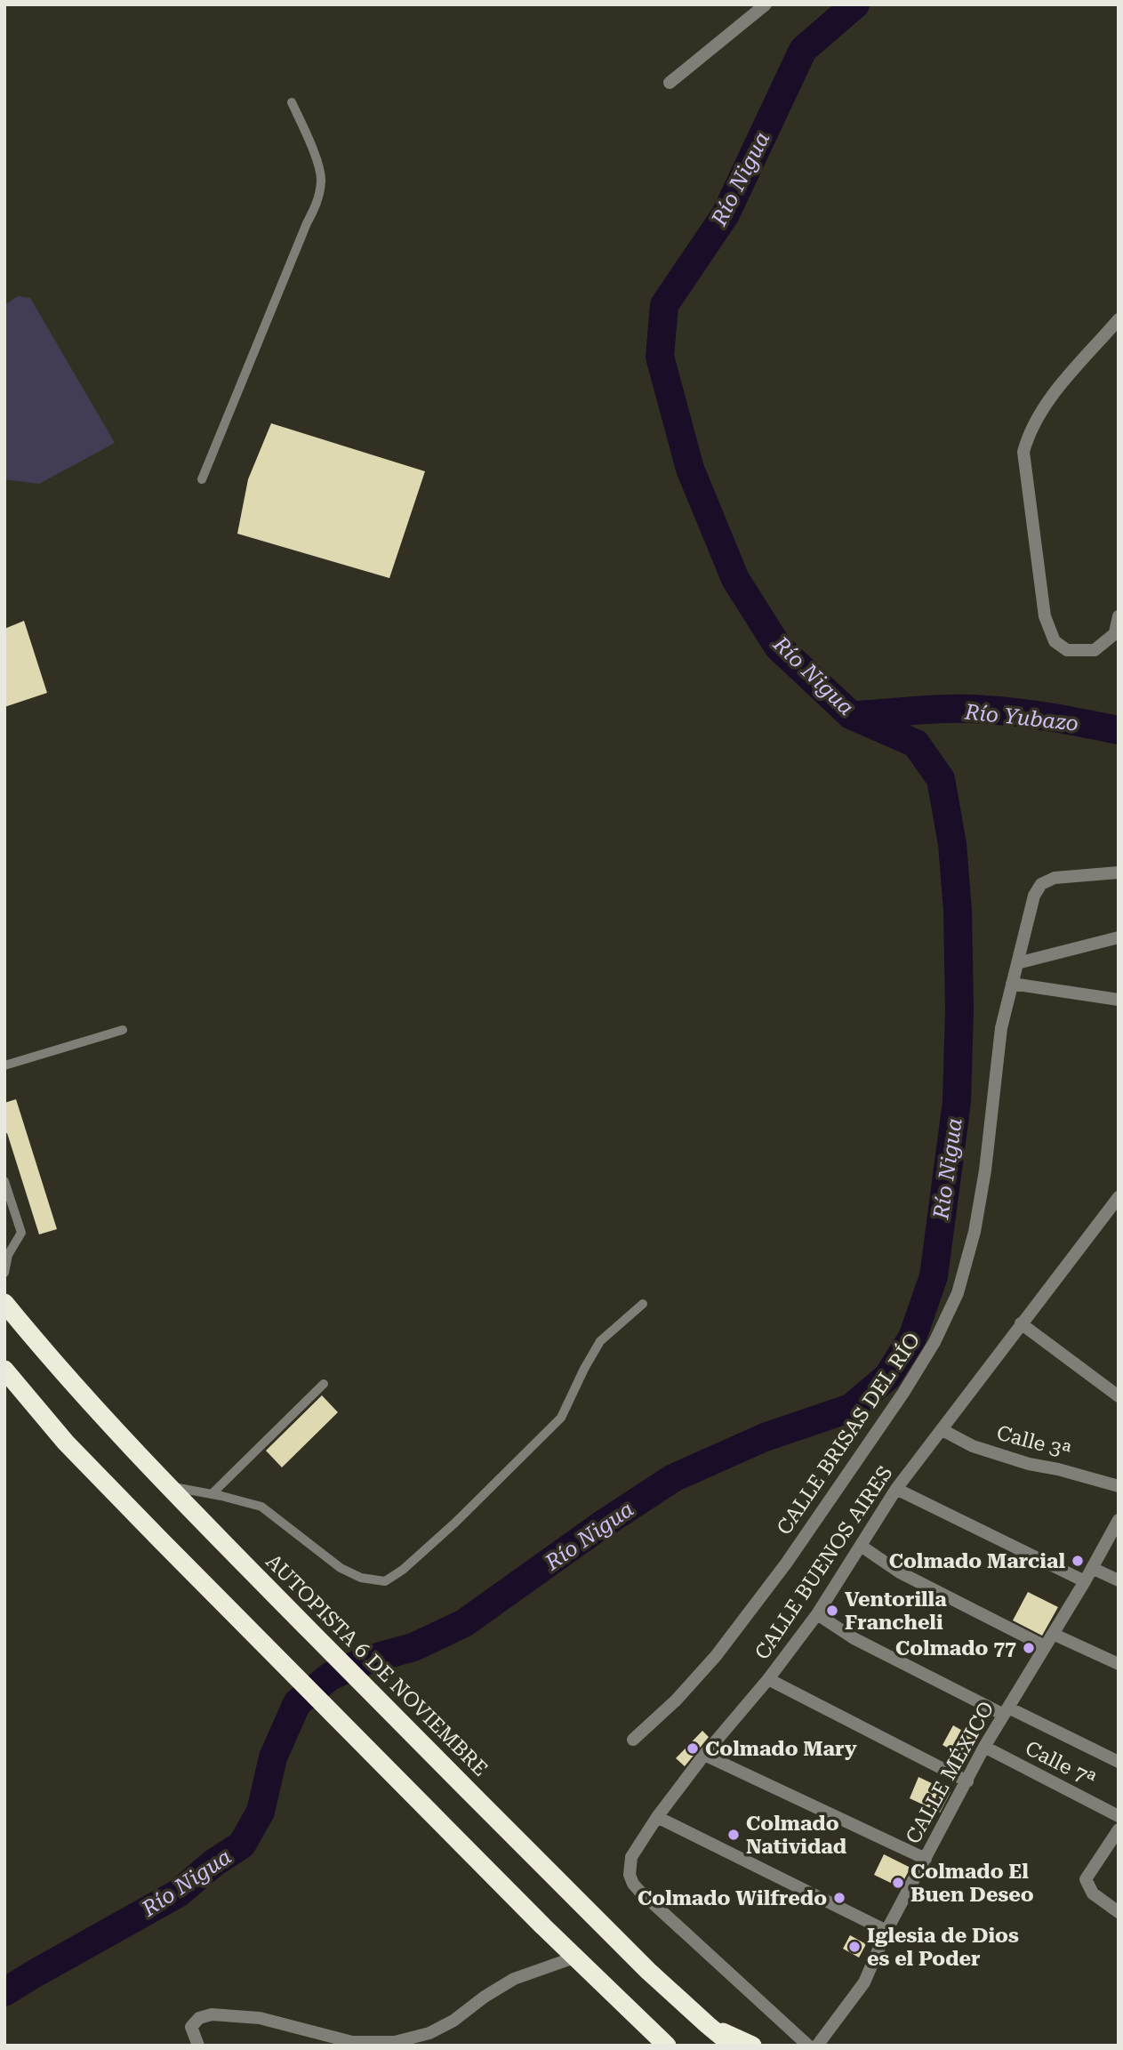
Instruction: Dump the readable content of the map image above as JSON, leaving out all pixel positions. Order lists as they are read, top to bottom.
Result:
{
  "streets": {
    "highway": ["AUTOPISTA 6 DE NOVIEMBRE"],
    "street": [
      "CALLE BRISAS DEL RÍO",
      "Calle 3ª",
      "CALLE BUENOS AIRES",
      "Calle 7ª",
      "CALLE MÉXICO"
    ]
  },
  "crossings": [
    ["Calle 3ª", "CALLE BUENOS AIRES"],
    ["Calle 7ª", "CALLE MÉXICO"]
  ],
  "water": ["Río Nigua", "Río Yubazo"],
  "places": [
    "Colmado Marcial",
    "Ventorilla Francheli",
    "Colmado 77",
    "Colmado Mary",
    "Colmado Natividad",
    "Colmado El Buen Deseo",
    "Colmado Wilfredo",
    "Iglesia de Dios es el Poder"
  ]
}
